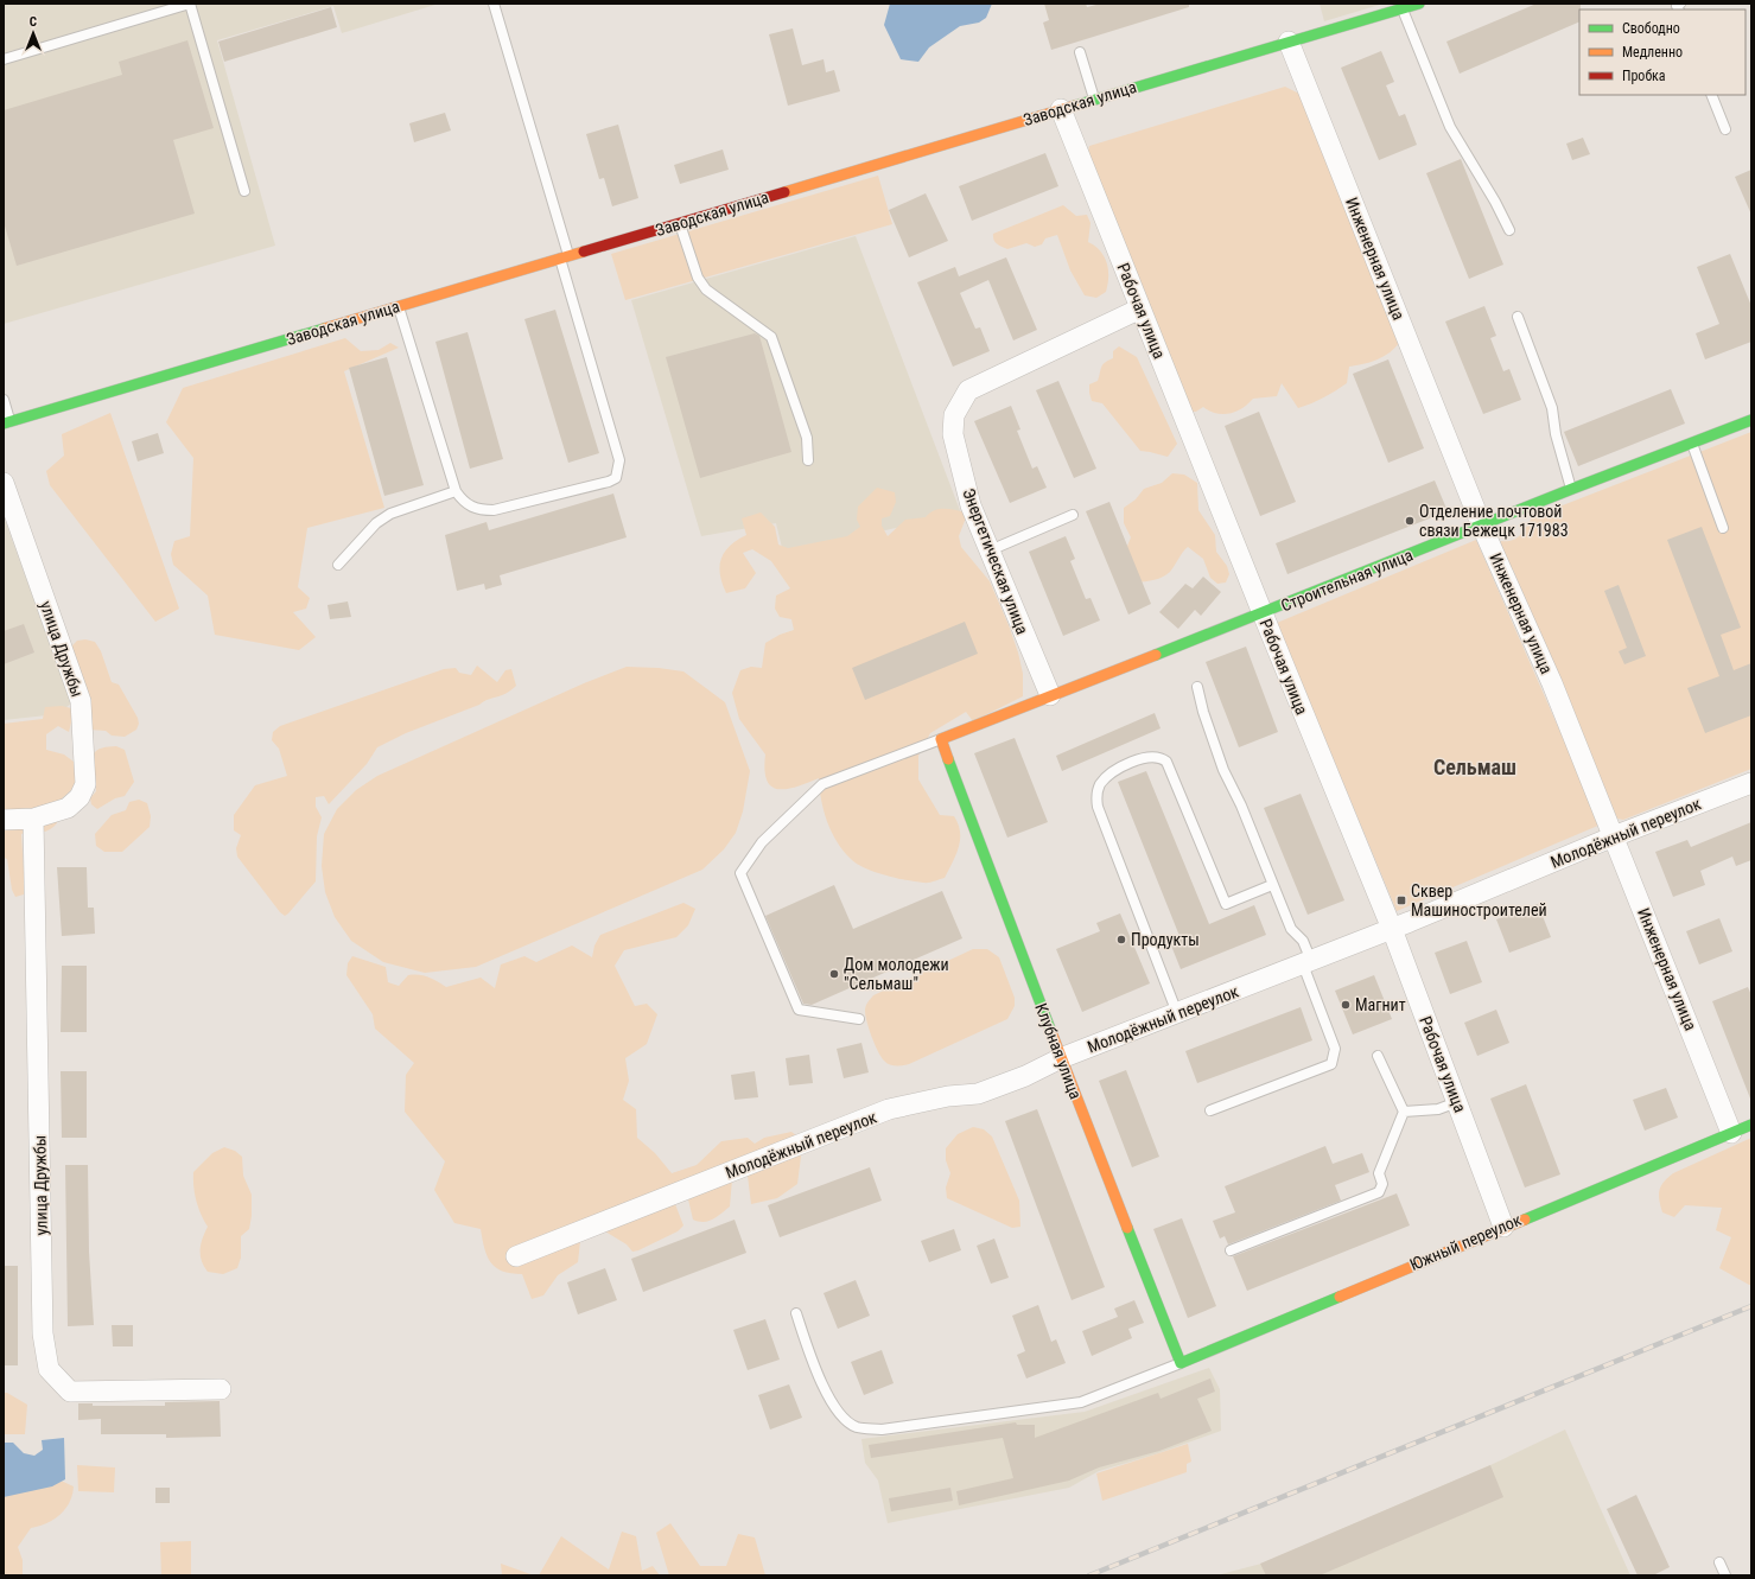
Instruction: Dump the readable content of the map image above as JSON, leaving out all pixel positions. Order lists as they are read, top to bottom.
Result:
{
  "streets": {
    "street": [
      "Заводская улица",
      "Инженерная улица",
      "Рабочая улица",
      "Энергетическая улица",
      "Строительная улица",
      "улица Дружбы",
      "Молодёжный переулок",
      "Клубная улица",
      "Южный переулок"
    ]
  },
  "crossings": [
    ["Заводская улица", "Инженерная улица"],
    ["Заводская улица", "Рабочая улица"],
    ["Инженерная улица", "Строительная улица"],
    ["Инженерная улица", "Молодёжный переулок"],
    ["Инженерная улица", "Южный переулок"],
    ["Рабочая улица", "Энергетическая улица"],
    ["Рабочая улица", "Строительная улица"],
    ["Рабочая улица", "Молодёжный переулок"],
    ["Рабочая улица", "Южный переулок"],
    ["Энергетическая улица", "Строительная улица"],
    ["Строительная улица", "Клубная улица"],
    ["Молодёжный переулок", "Клубная улица"],
    ["Клубная улица", "Южный переулок"]
  ],
  "districts": ["Сельмаш"],
  "places": {
    "other": [
      "Отделение почтовой связи Бежецк 171983",
      "Продукты",
      "Дом молодежи \"Сельмаш\"",
      "Магнит"
    ],
    "transit": ["Сквер Машиностроителей"]
  },
  "legend": ["Свободно", "Медленно", "Пробка"],
  "north": "top"
}
